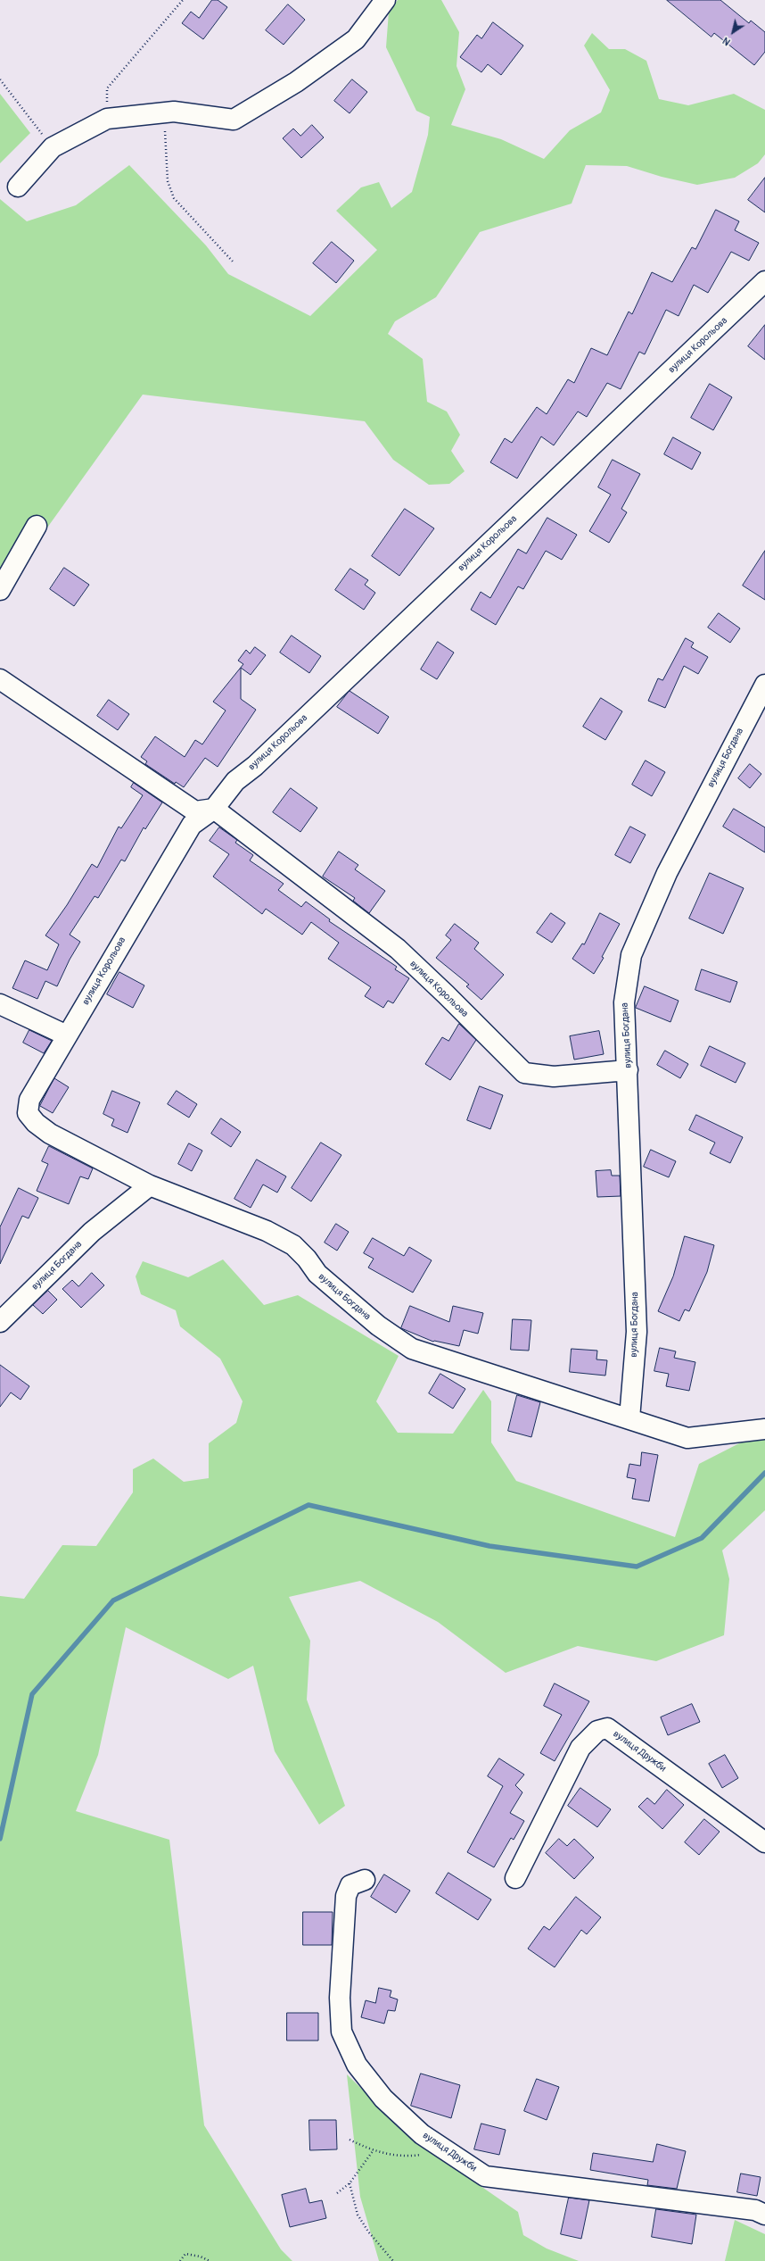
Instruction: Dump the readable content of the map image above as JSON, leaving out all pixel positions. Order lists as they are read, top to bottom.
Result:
{
  "streets": {
    "street": ["вулиця Корольова", "вулиця Богдана", "вулиця Дружби"]
  },
  "crossings": [
    ["вулиця Корольова", "вулиця Богдана"]
  ],
  "north": "bottom left"
}
